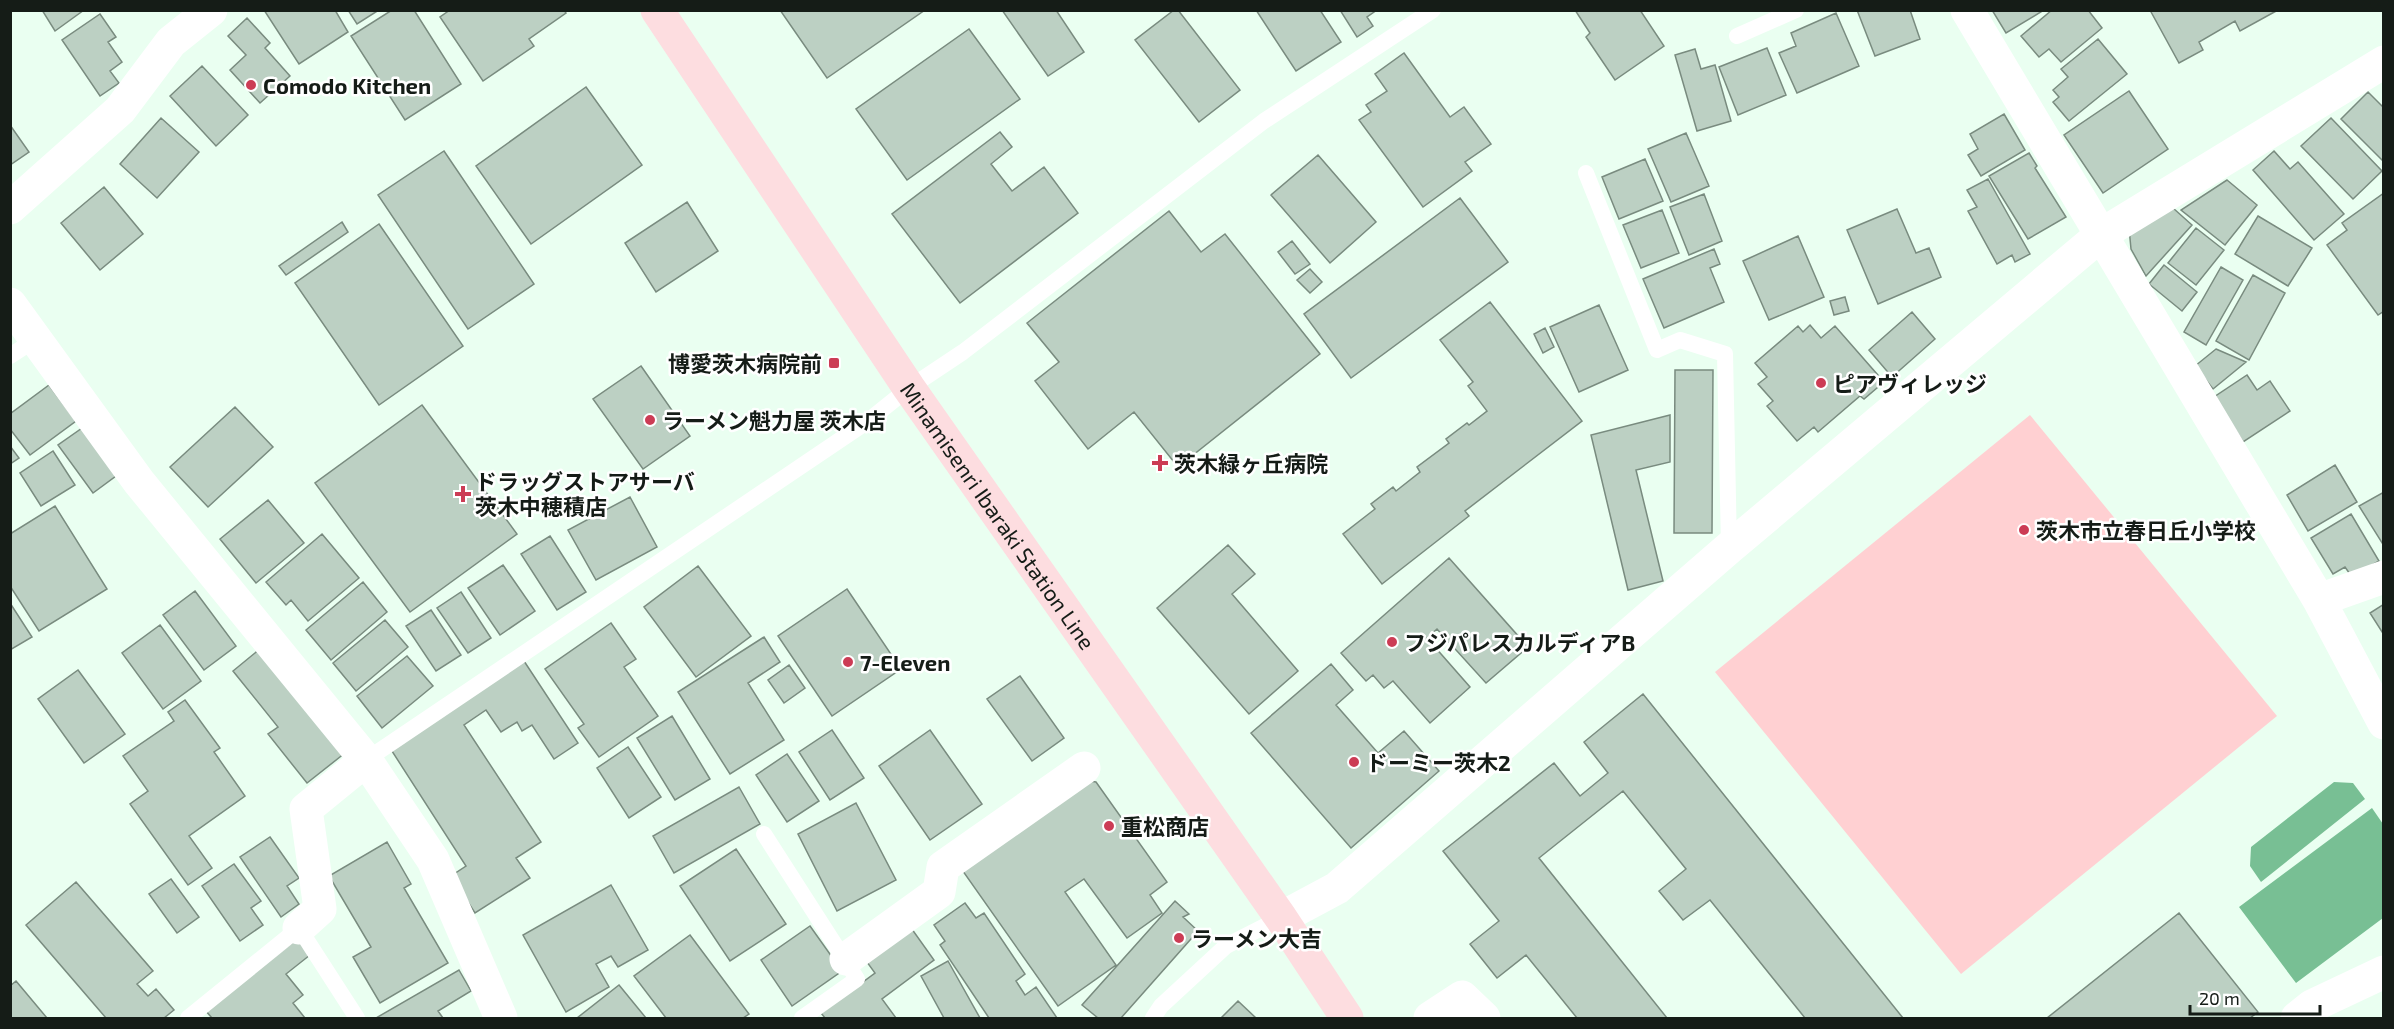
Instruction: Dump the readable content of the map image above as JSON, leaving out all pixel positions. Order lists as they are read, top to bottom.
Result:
{
  "streets": {
    "main road": ["Minamisenri Ibaraki Station Line"]
  },
  "places": {
    "other": [
      "Comodo Kitchen",
      "ピアヴィレッジ",
      "ラーメン魁力屋 茨木店",
      "茨木市立春日丘小学校",
      "フジパレスカルディアB",
      "7-Eleven",
      "ドーミー茨木2",
      "重松商店",
      "ラーメン大吉"
    ],
    "transit": ["博愛茨木病院前"],
    "health": ["茨木緑ヶ丘病院", "ドラッグストアサーバ 茨木中穂積店"]
  },
  "scale_bar": "20 m"
}
